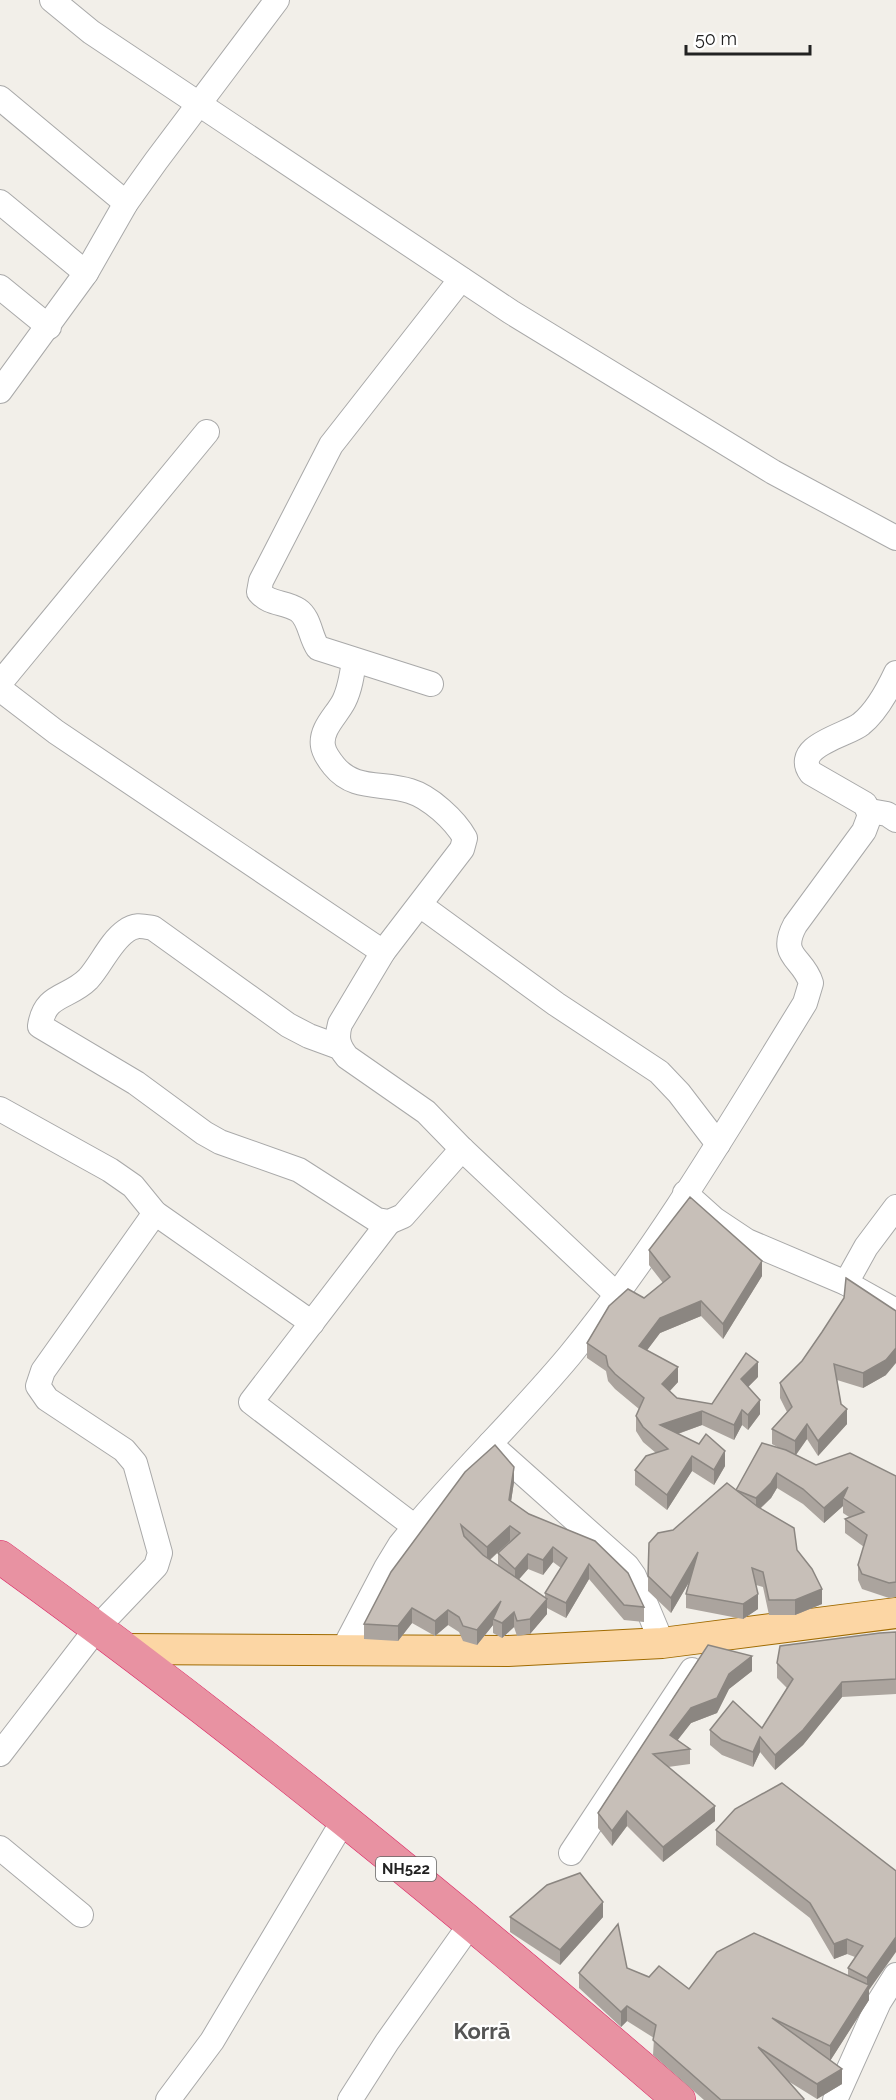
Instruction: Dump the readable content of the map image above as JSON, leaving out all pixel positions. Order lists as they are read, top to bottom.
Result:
{
  "streets": {
    "highway": ["NH522"]
  },
  "districts": ["Korrā"],
  "scale_bar": "50 m"
}
